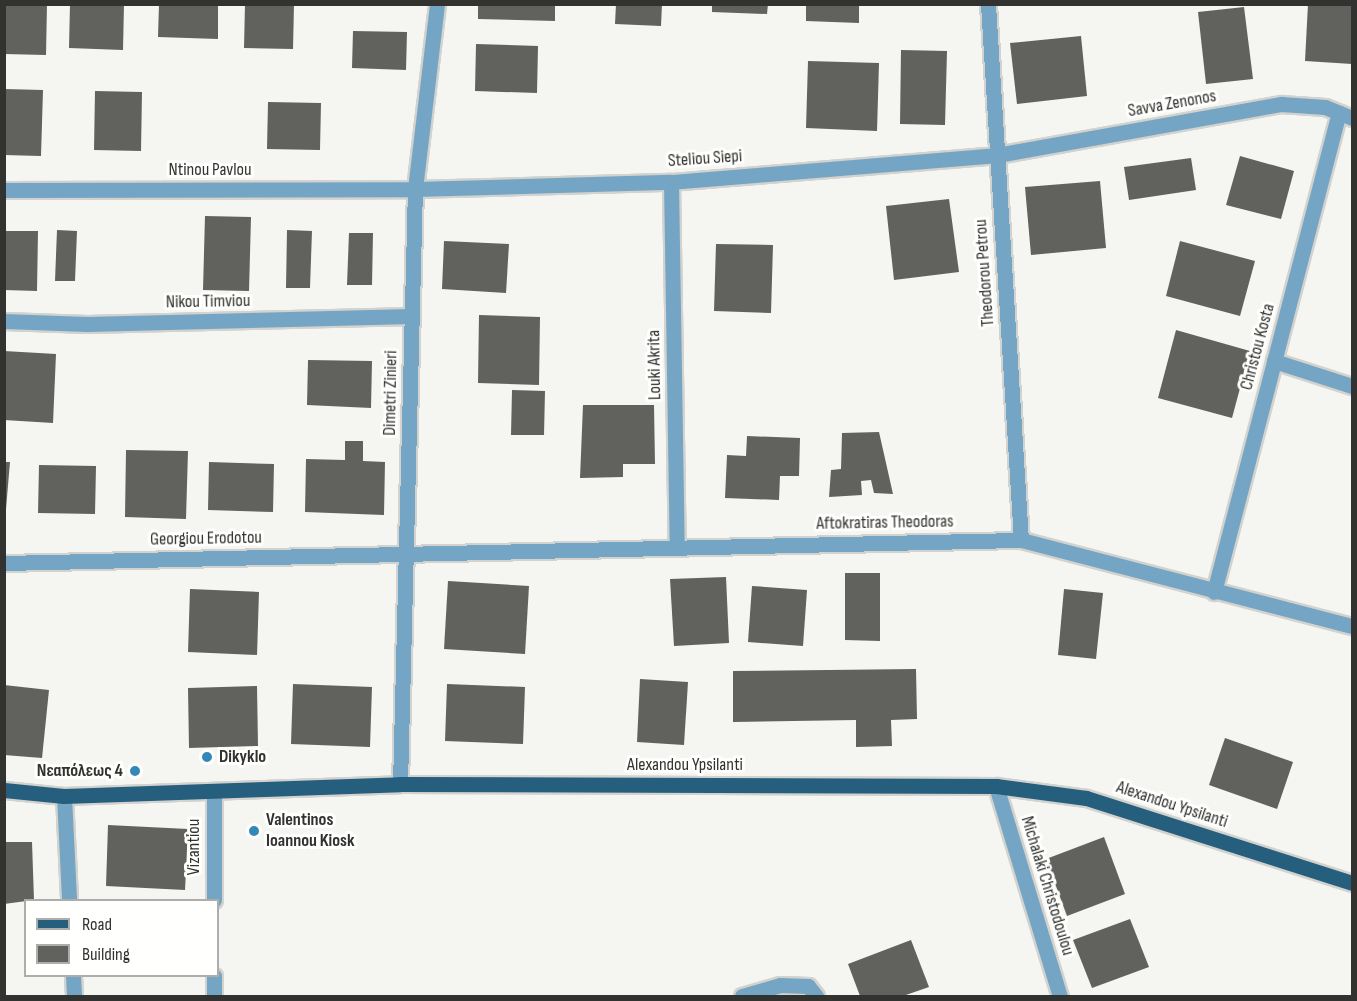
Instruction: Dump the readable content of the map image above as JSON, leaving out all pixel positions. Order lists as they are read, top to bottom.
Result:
{
  "streets": {
    "main road": ["Alexandou Ypsilanti"],
    "street": [
      "Savva Zenonos",
      "Steliou Siepi",
      "Ntinou Pavlou",
      "Theodorou Petrou",
      "Nikou Timviou",
      "Christou Kosta",
      "Louki Akrita",
      "Dimetri Zinieri",
      "Aftokratiras Theodoras",
      "Georgiou Erodotou",
      "Vizantiou",
      "Michalaki Christodoulou"
    ]
  },
  "crossings": [
    ["Savva Zenonos", "Steliou Siepi"],
    ["Savva Zenonos", "Theodorou Petrou"],
    ["Savva Zenonos", "Christou Kosta"],
    ["Steliou Siepi", "Ntinou Pavlou"],
    ["Steliou Siepi", "Theodorou Petrou"],
    ["Steliou Siepi", "Louki Akrita"],
    ["Steliou Siepi", "Dimetri Zinieri"],
    ["Ntinou Pavlou", "Dimetri Zinieri"],
    ["Theodorou Petrou", "Aftokratiras Theodoras"],
    ["Nikou Timviou", "Dimetri Zinieri"],
    ["Christou Kosta", "Aftokratiras Theodoras"],
    ["Louki Akrita", "Aftokratiras Theodoras"],
    ["Dimetri Zinieri", "Aftokratiras Theodoras"],
    ["Dimetri Zinieri", "Georgiou Erodotou"],
    ["Dimetri Zinieri", "Alexandou Ypsilanti"],
    ["Aftokratiras Theodoras", "Georgiou Erodotou"],
    ["Alexandou Ypsilanti", "Vizantiou"],
    ["Alexandou Ypsilanti", "Michalaki Christodoulou"]
  ],
  "places": ["Dikyklo", "Νεαπόλεως 4", "Valentinos Ioannou Kiosk"],
  "legend": ["Road", "Building"]
}
